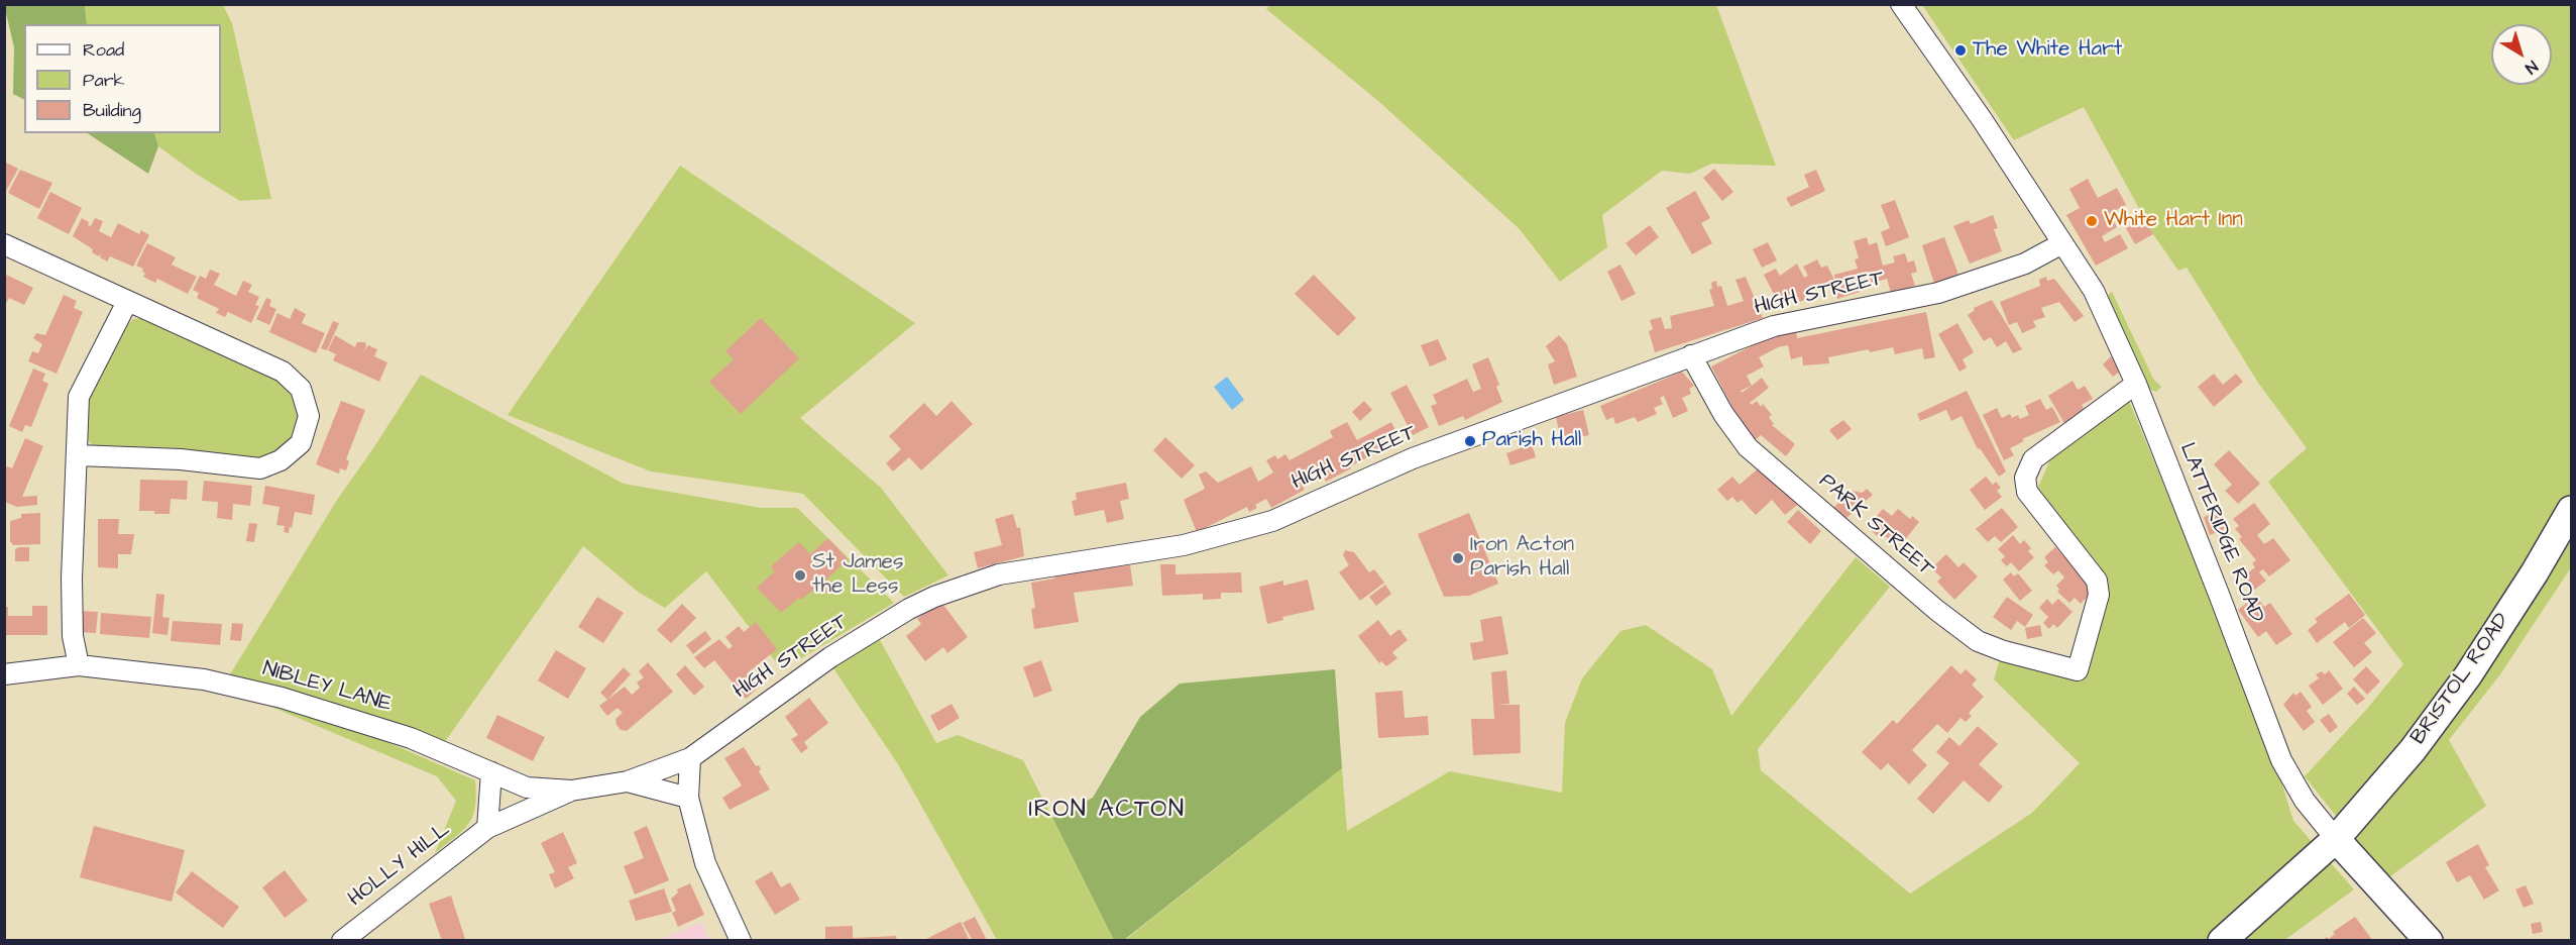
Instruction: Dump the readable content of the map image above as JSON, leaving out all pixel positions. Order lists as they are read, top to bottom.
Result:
{
  "streets": {
    "main road": ["BRISTOL ROAD"],
    "street": [
      "HIGH STREET",
      "PARK STREET",
      "LATTERIDGE ROAD",
      "NIBLEY LANE",
      "HOLLY HILL"
    ]
  },
  "crossings": [
    ["HIGH STREET", "PARK STREET"],
    ["HIGH STREET", "LATTERIDGE ROAD"],
    ["HIGH STREET", "NIBLEY LANE"],
    ["PARK STREET", "LATTERIDGE ROAD"],
    ["LATTERIDGE ROAD", "BRISTOL ROAD"],
    ["NIBLEY LANE", "HOLLY HILL"]
  ],
  "districts": ["IRON ACTON"],
  "places": [
    "The White Hart",
    "White Hart Inn",
    "Parish Hall",
    "Iron Acton Parish Hall",
    "St James the Less"
  ],
  "legend": ["Road", "Park", "Building"],
  "north": "bottom right"
}
